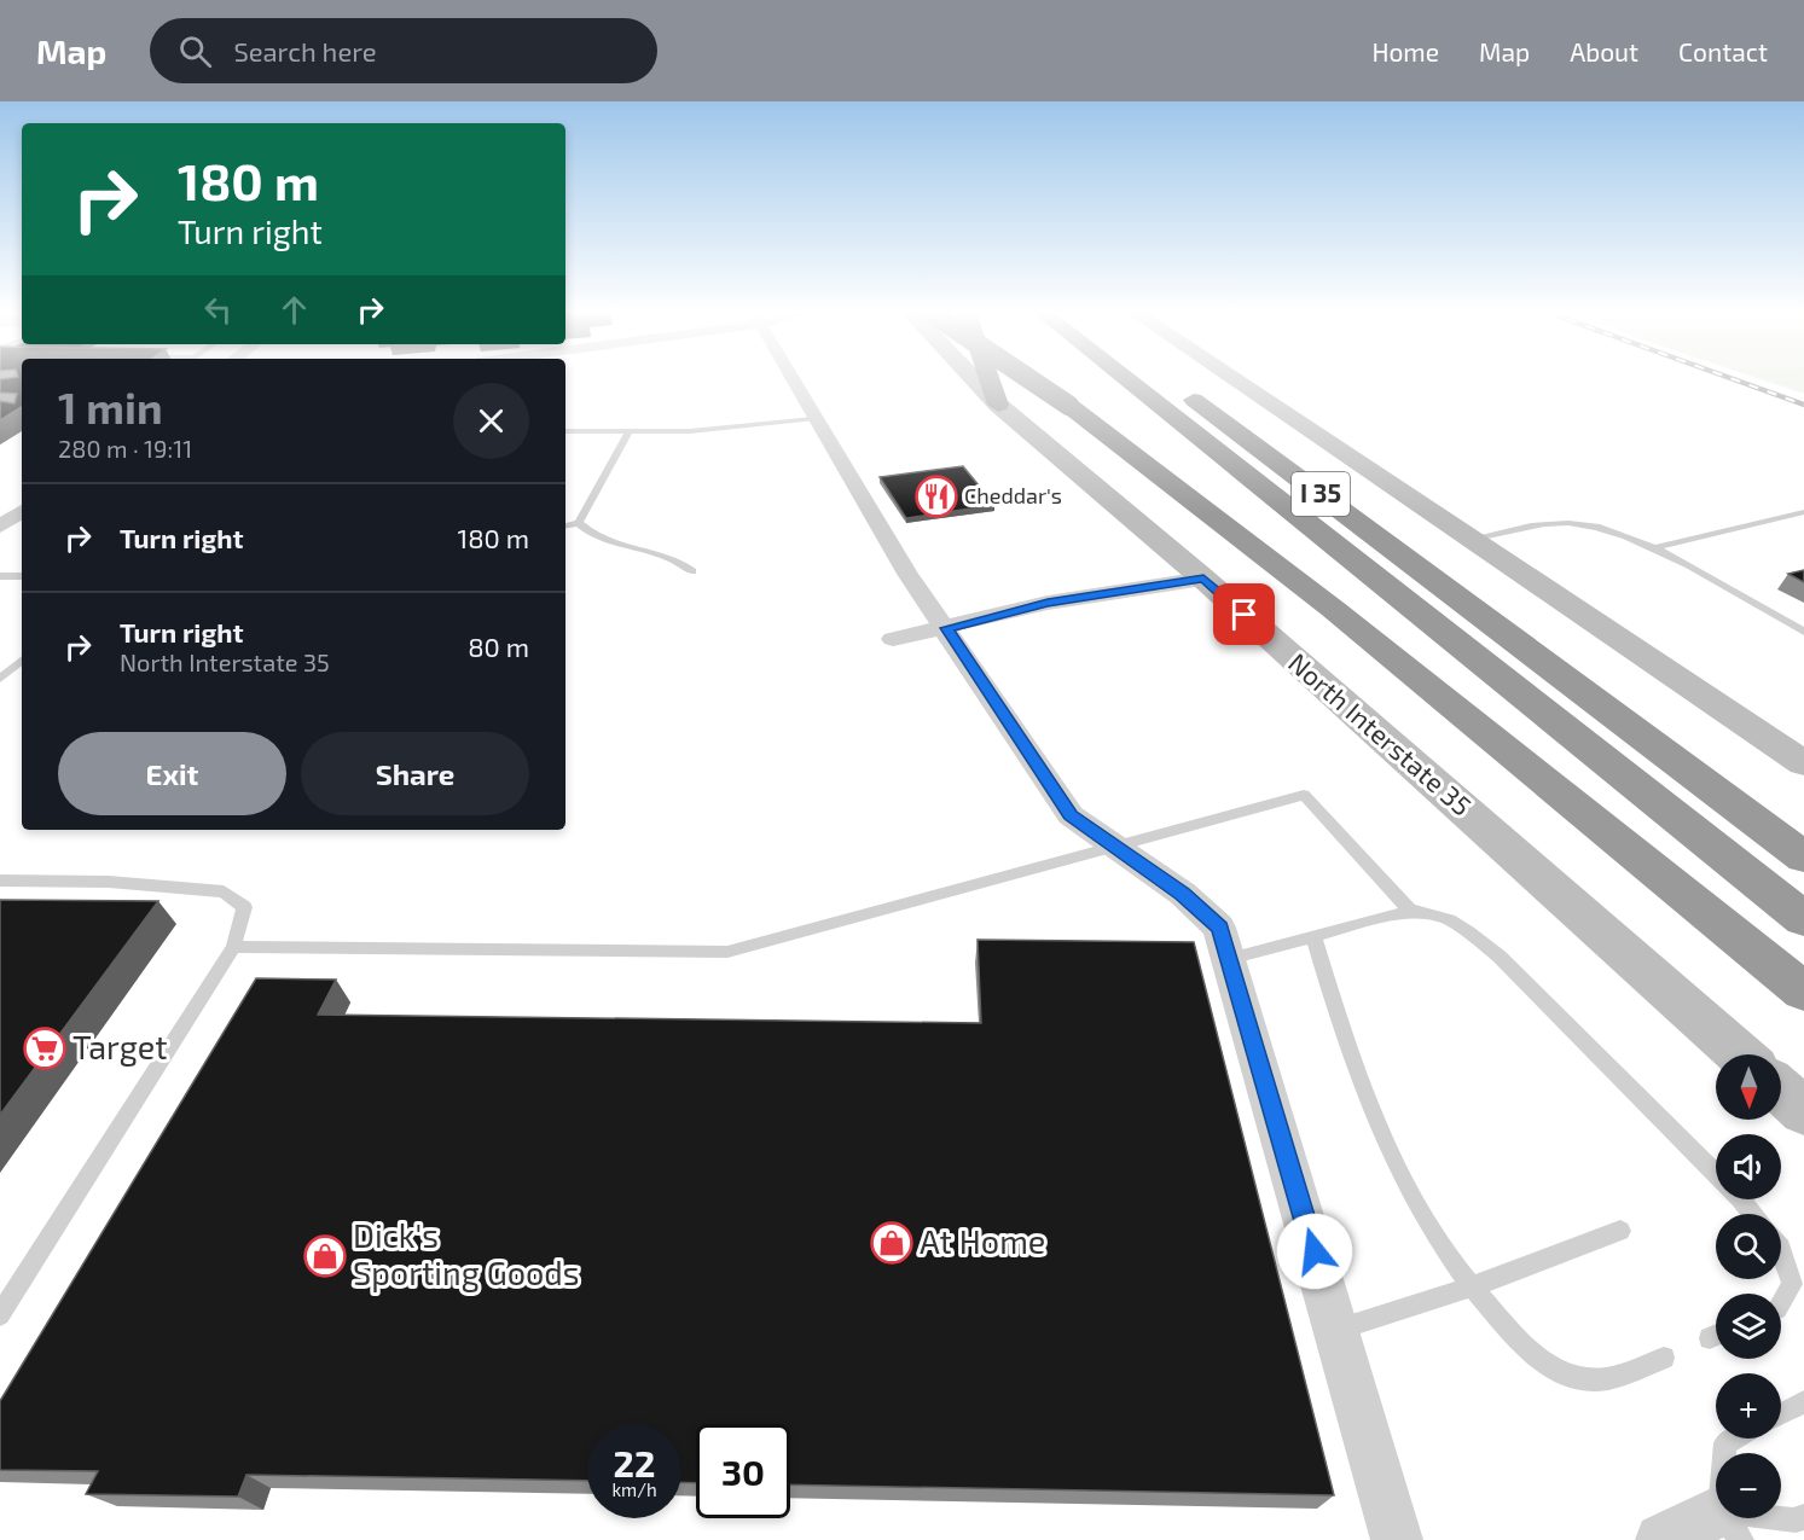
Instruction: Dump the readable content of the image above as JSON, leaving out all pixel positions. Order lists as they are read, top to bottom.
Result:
{
  "streets": {
    "highway": ["I 35"],
    "main road": ["North Interstate 35"]
  },
  "places": {
    "restaurant": ["Cheddar's"],
    "supermarket": ["Target"],
    "shop": ["At Home", "Dick's Sporting Goods"]
  },
  "north": "bottom",
  "page": {
    "header": "Map",
    "search": "Search here",
    "nav": [
      "Home",
      "Map",
      "About",
      "Contact"
    ],
    "turn": ["180 m", "Turn right"],
    "heading": ["1 min", "280 m · 19:11"],
    "list": [
      {
        "name": "Turn right",
        "value": "180 m"
      },
      {
        "name": "Turn right",
        "note": "North Interstate 35",
        "value": "80 m"
      }
    ],
    "buttons": ["Exit", "Share"],
    "map_buttons": ["+", "−"],
    "speed": "22 km/h",
    "limit": "30"
  }
}
